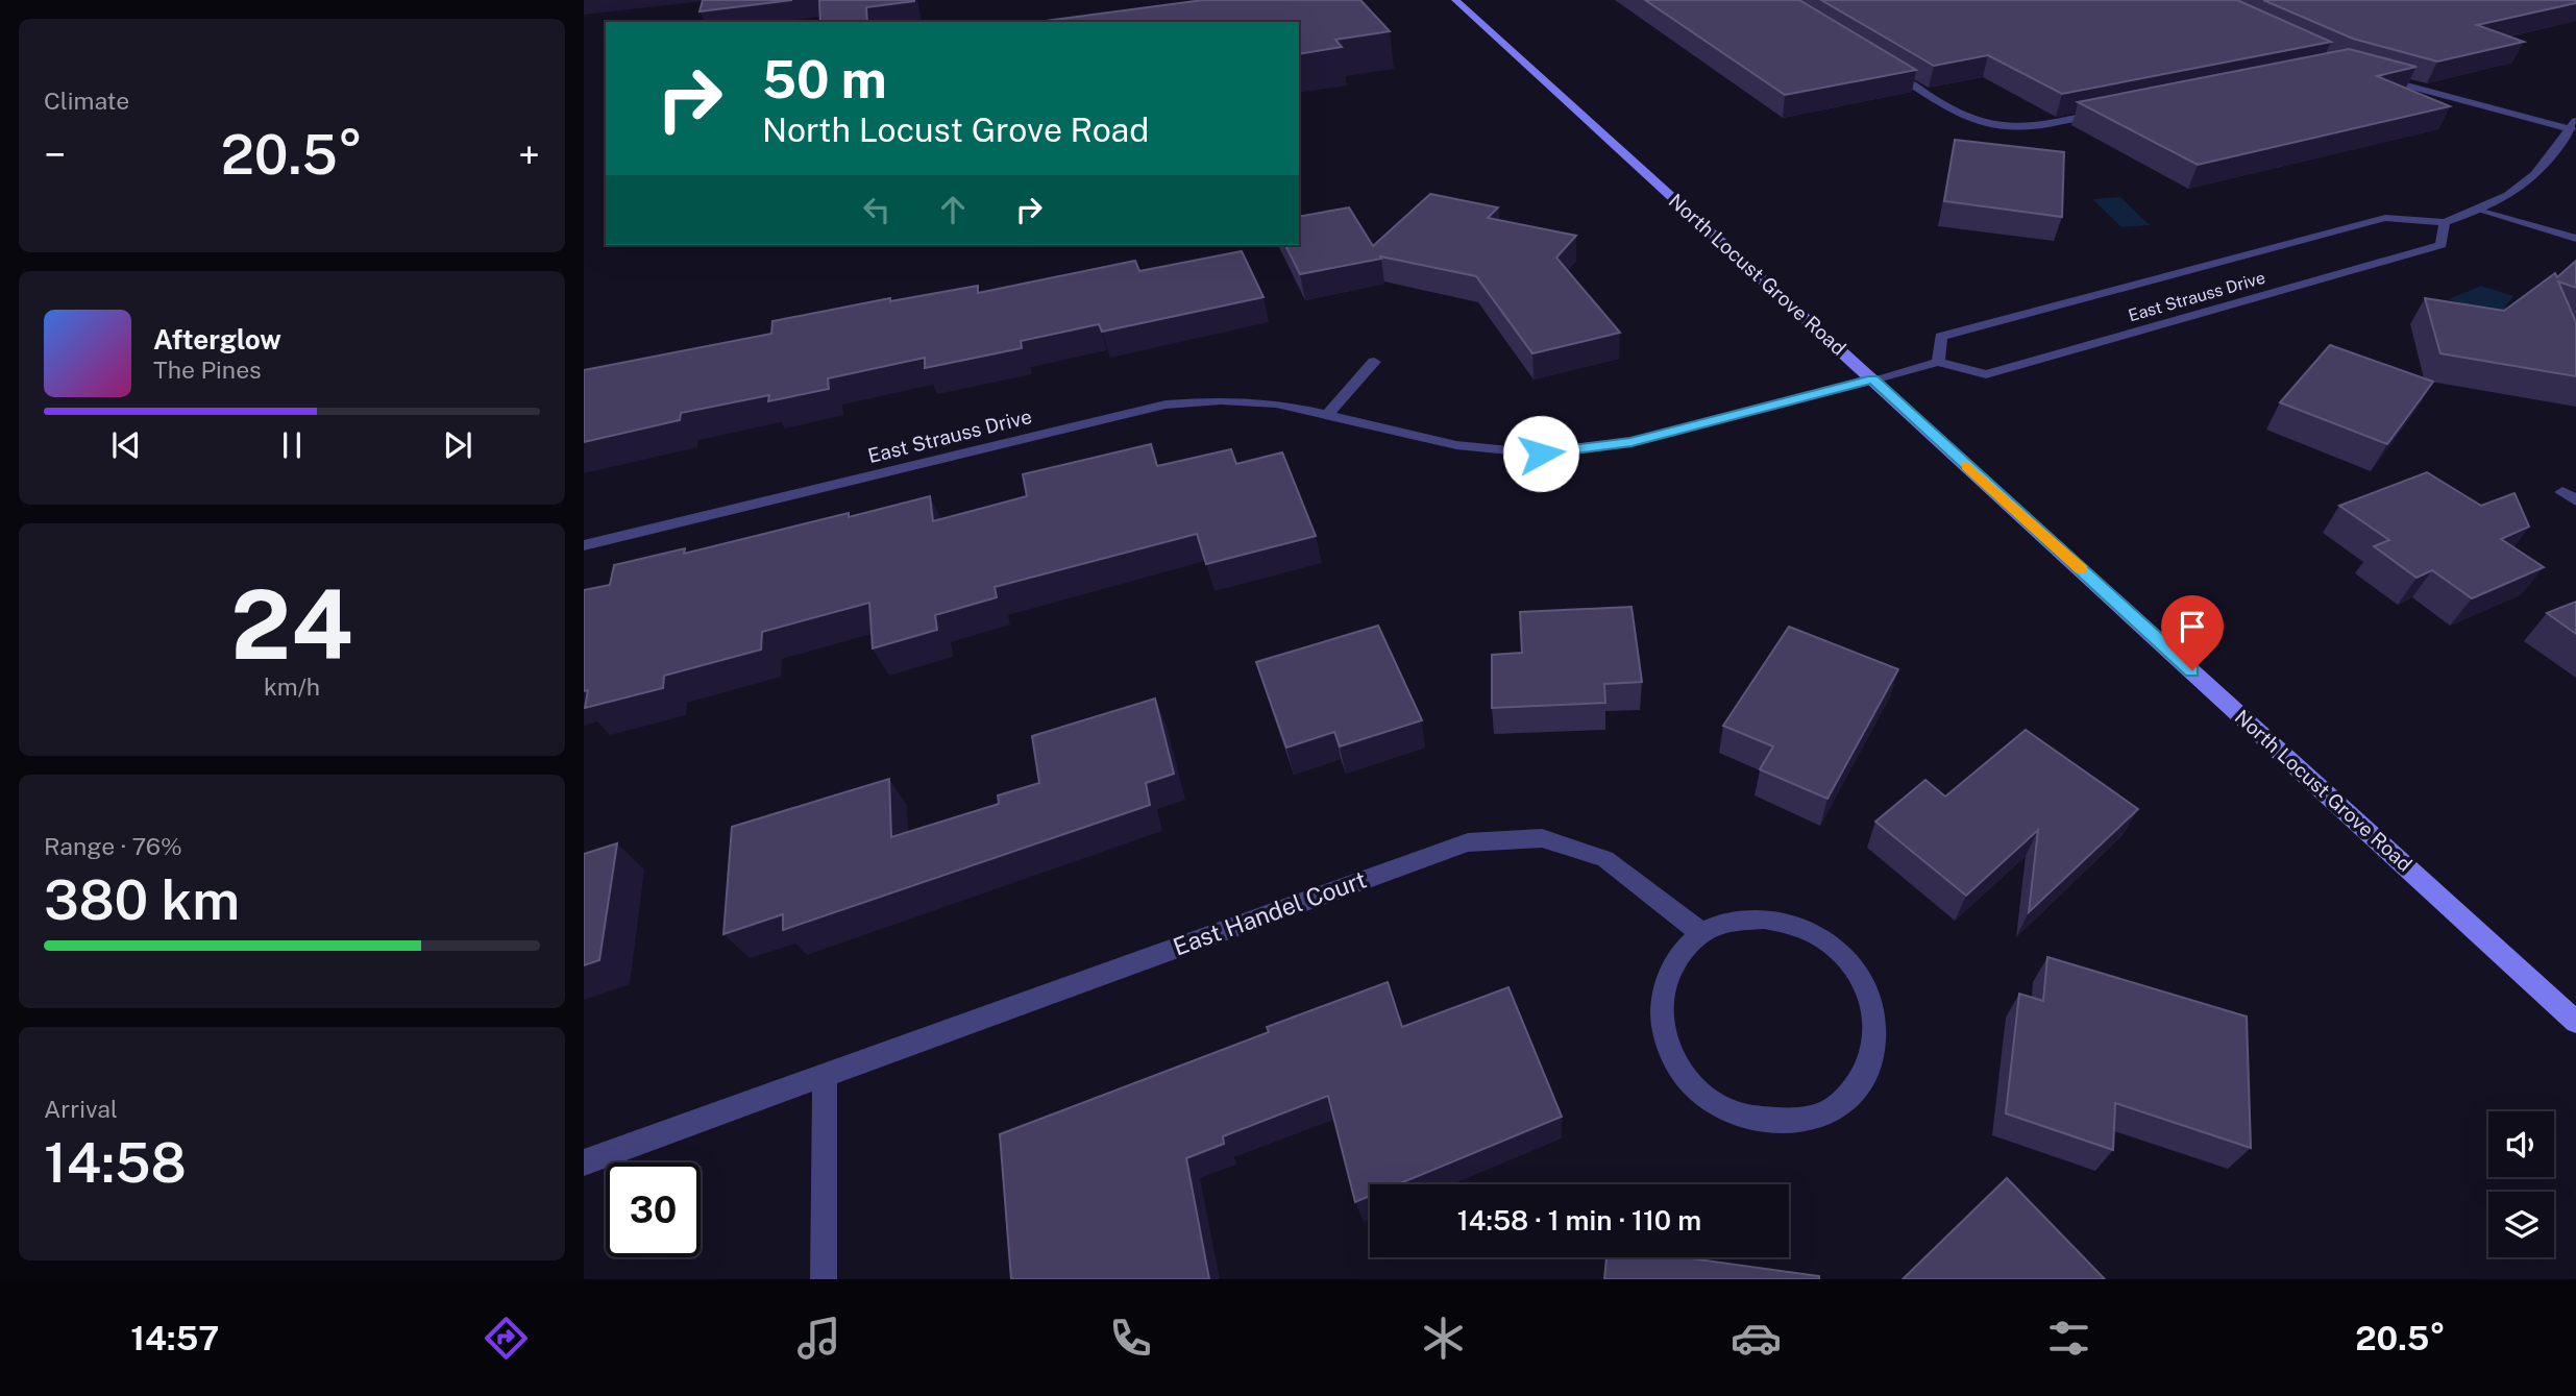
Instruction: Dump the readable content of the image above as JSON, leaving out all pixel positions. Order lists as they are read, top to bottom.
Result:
{
  "streets": {
    "main road": ["North Locust Grove Road"],
    "street": ["East Strauss Drive", "East Handel Court"]
  },
  "crossings": [
    ["North Locust Grove Road", "East Strauss Drive"]
  ],
  "page": {
    "tile": [
      "Climate",
      ["24", "km/h"],
      ["Range · 76%", "380 km"],
      ["Arrival", "14:58"]
    ],
    "turn": ["50 m", "North Locust Grove Road"],
    "heat": ["−", "20.5°", "+"],
    "song": ["Afterglow", "The Pines"],
    "limit": "30",
    "trip": "14:58 · 1 min · 110 m",
    "tabs": ["14:57", "20.5°"]
  }
}
